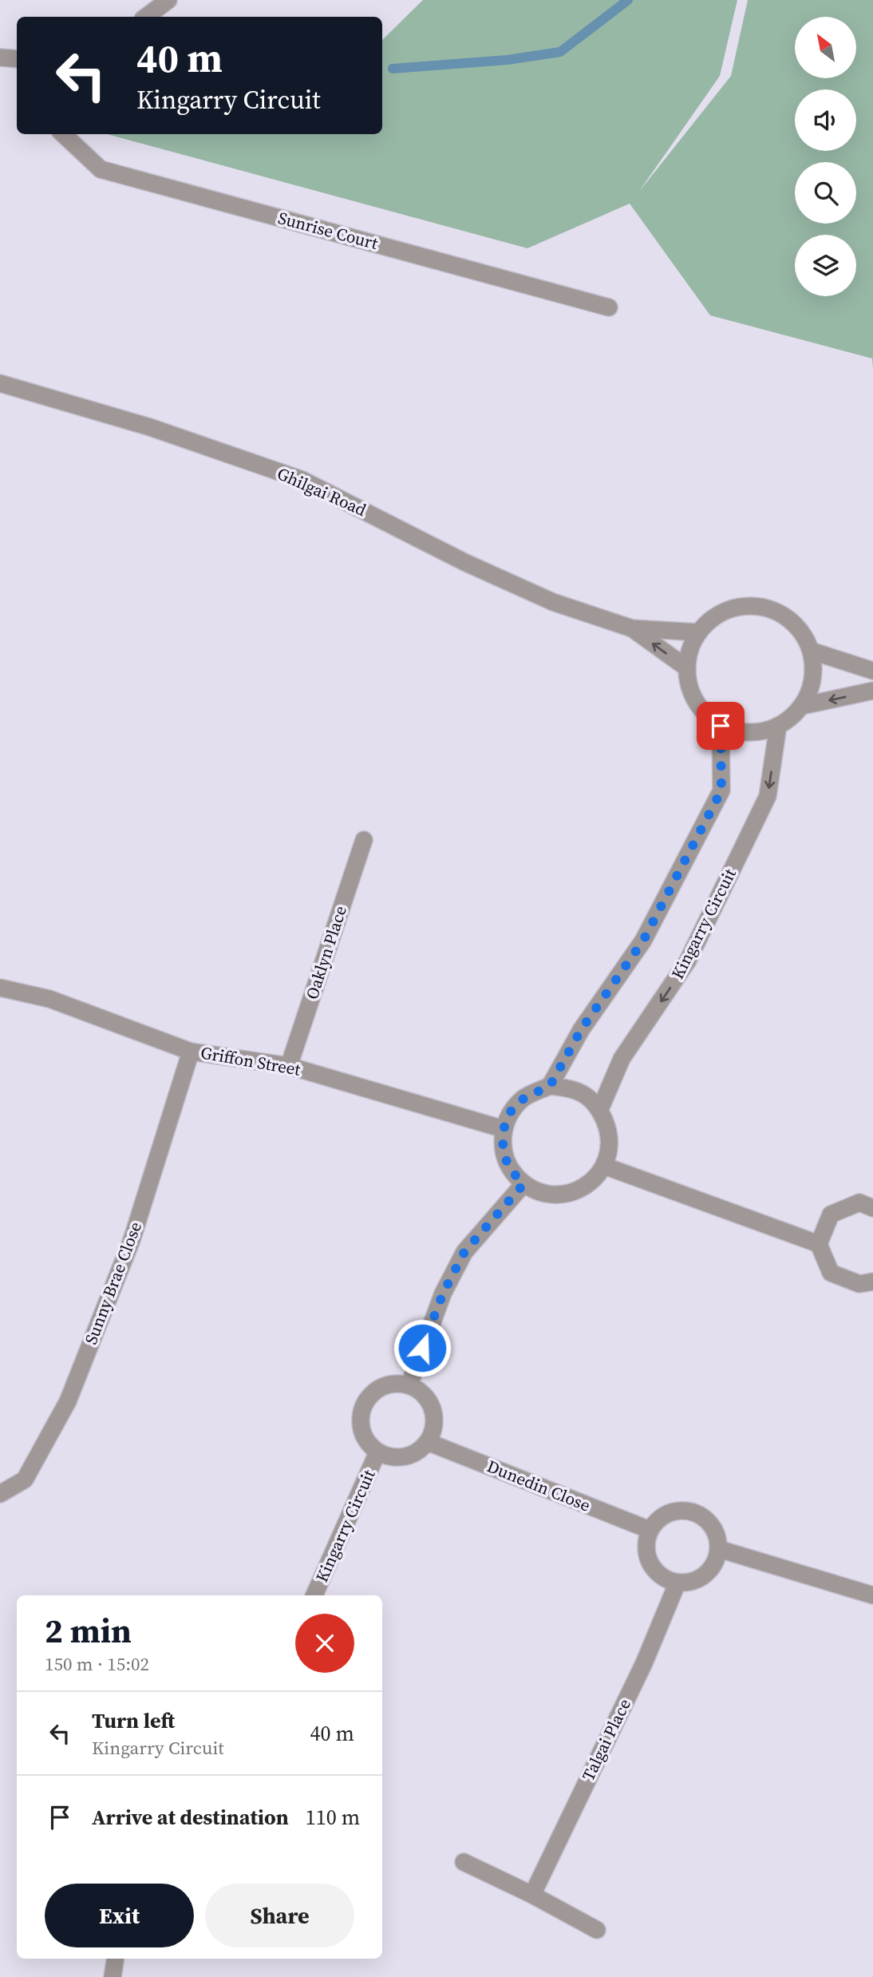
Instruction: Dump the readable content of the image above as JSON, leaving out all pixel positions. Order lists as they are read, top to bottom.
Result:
{
  "streets": {
    "street": [
      "Sunrise Court",
      "Ghilgai Road",
      "Kingarry Circuit",
      "Oaklyn Place",
      "Griffon Street",
      "Sunny Brae Close",
      "Dunedin Close",
      "Talgai Place"
    ]
  },
  "crossings": [
    ["Kingarry Circuit", "Griffon Street"],
    ["Kingarry Circuit", "Dunedin Close"],
    ["Oaklyn Place", "Griffon Street"],
    ["Griffon Street", "Sunny Brae Close"],
    ["Dunedin Close", "Talgai Place"]
  ],
  "north": "top left",
  "page": {
    "turn": ["40 m", "Kingarry Circuit"],
    "heading": ["2 min", "150 m · 15:02"],
    "list": [
      {
        "name": "Turn left",
        "note": "Kingarry Circuit",
        "value": "40 m"
      },
      {
        "name": "Arrive at destination",
        "value": "110 m"
      }
    ],
    "buttons": ["Exit", "Share"]
  }
}
